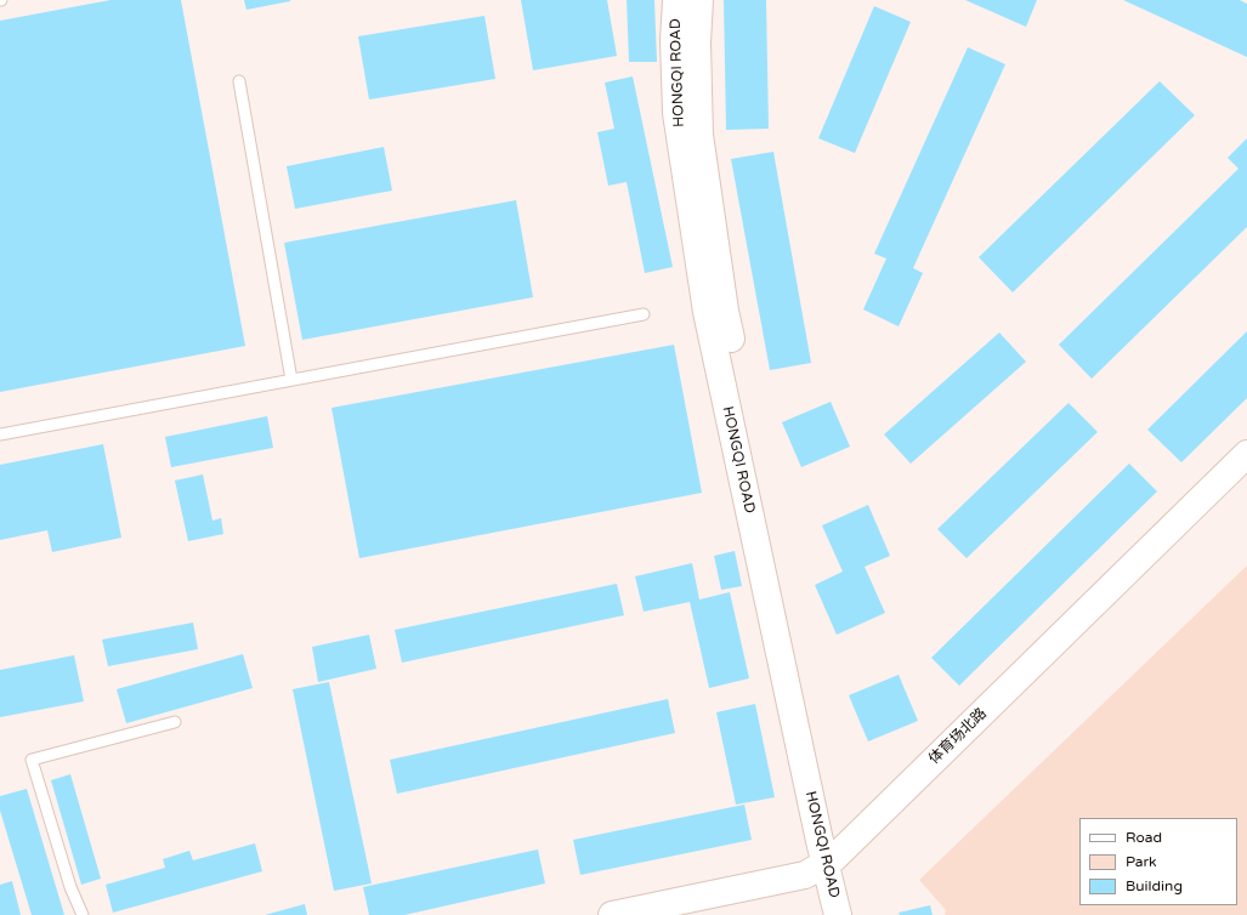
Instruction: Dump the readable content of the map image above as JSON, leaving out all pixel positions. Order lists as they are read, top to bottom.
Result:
{
  "streets": {
    "main road": ["HONGQI ROAD", "体育场北路"]
  },
  "crossings": [
    ["HONGQI ROAD", "体育场北路"]
  ],
  "legend": ["Road", "Park", "Building"]
}
